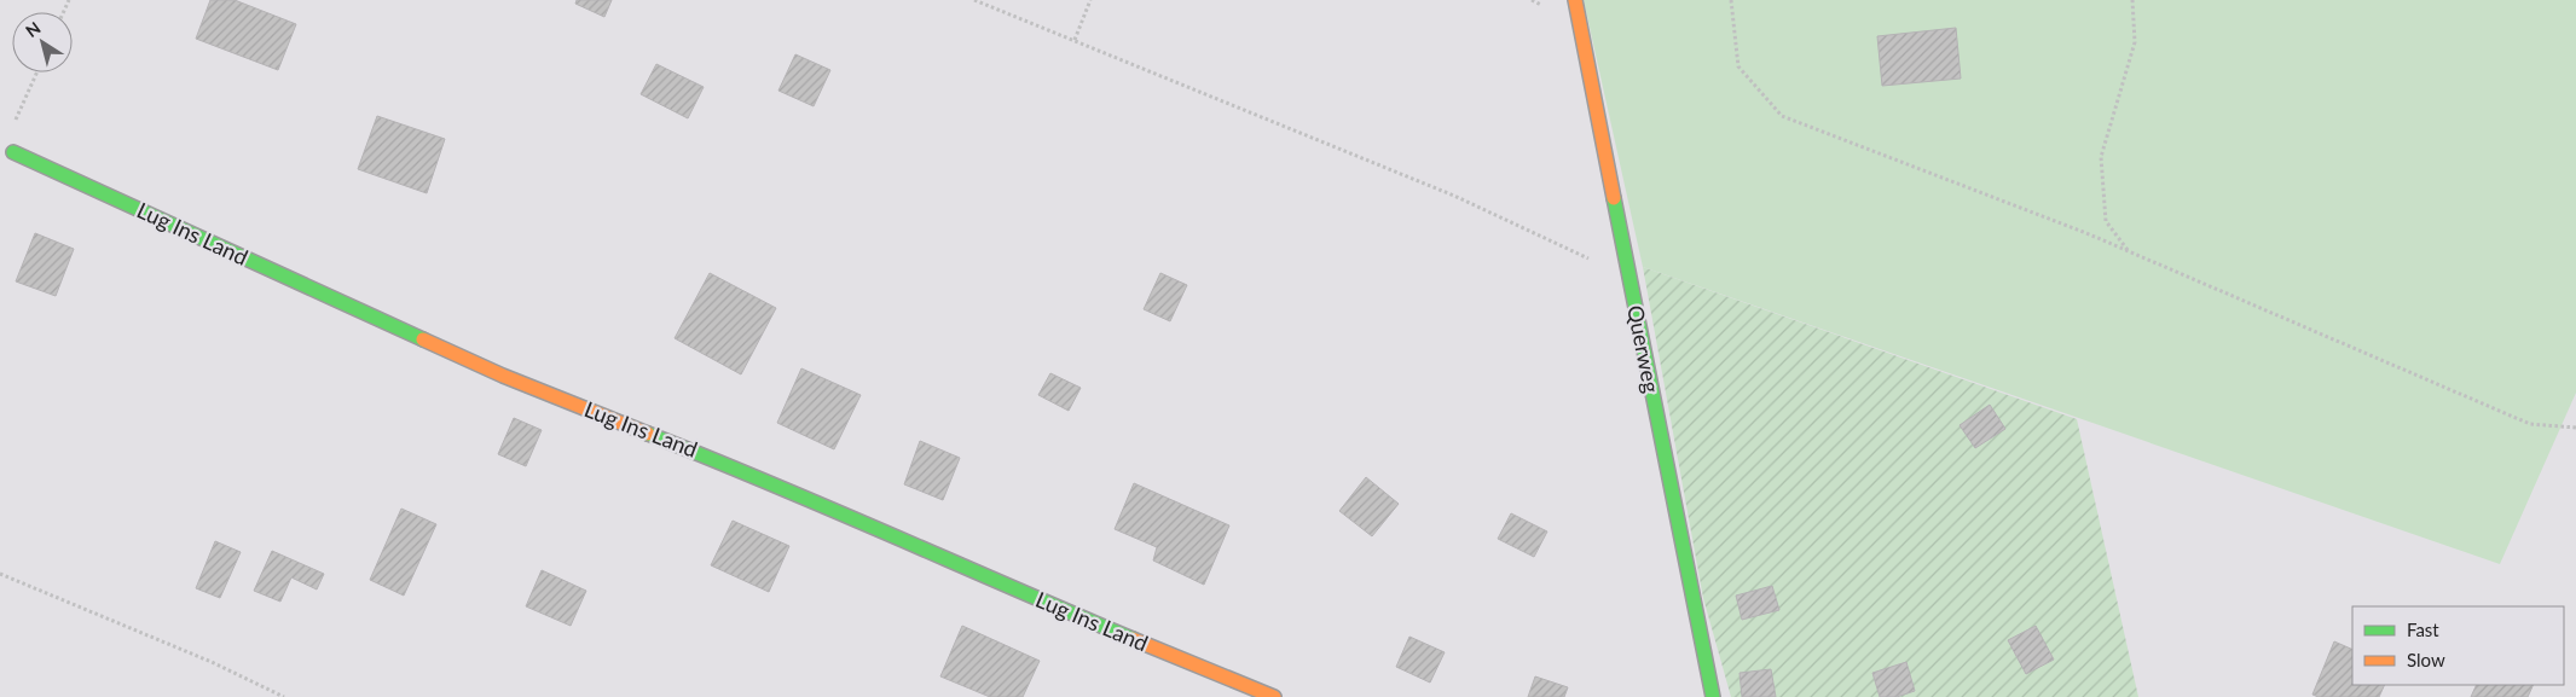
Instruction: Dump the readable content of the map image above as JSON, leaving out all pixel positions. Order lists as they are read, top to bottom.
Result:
{
  "streets": {
    "street": ["Lug Ins Land", "Querweg"]
  },
  "legend": ["Fast", "Slow"],
  "north": "top left"
}
